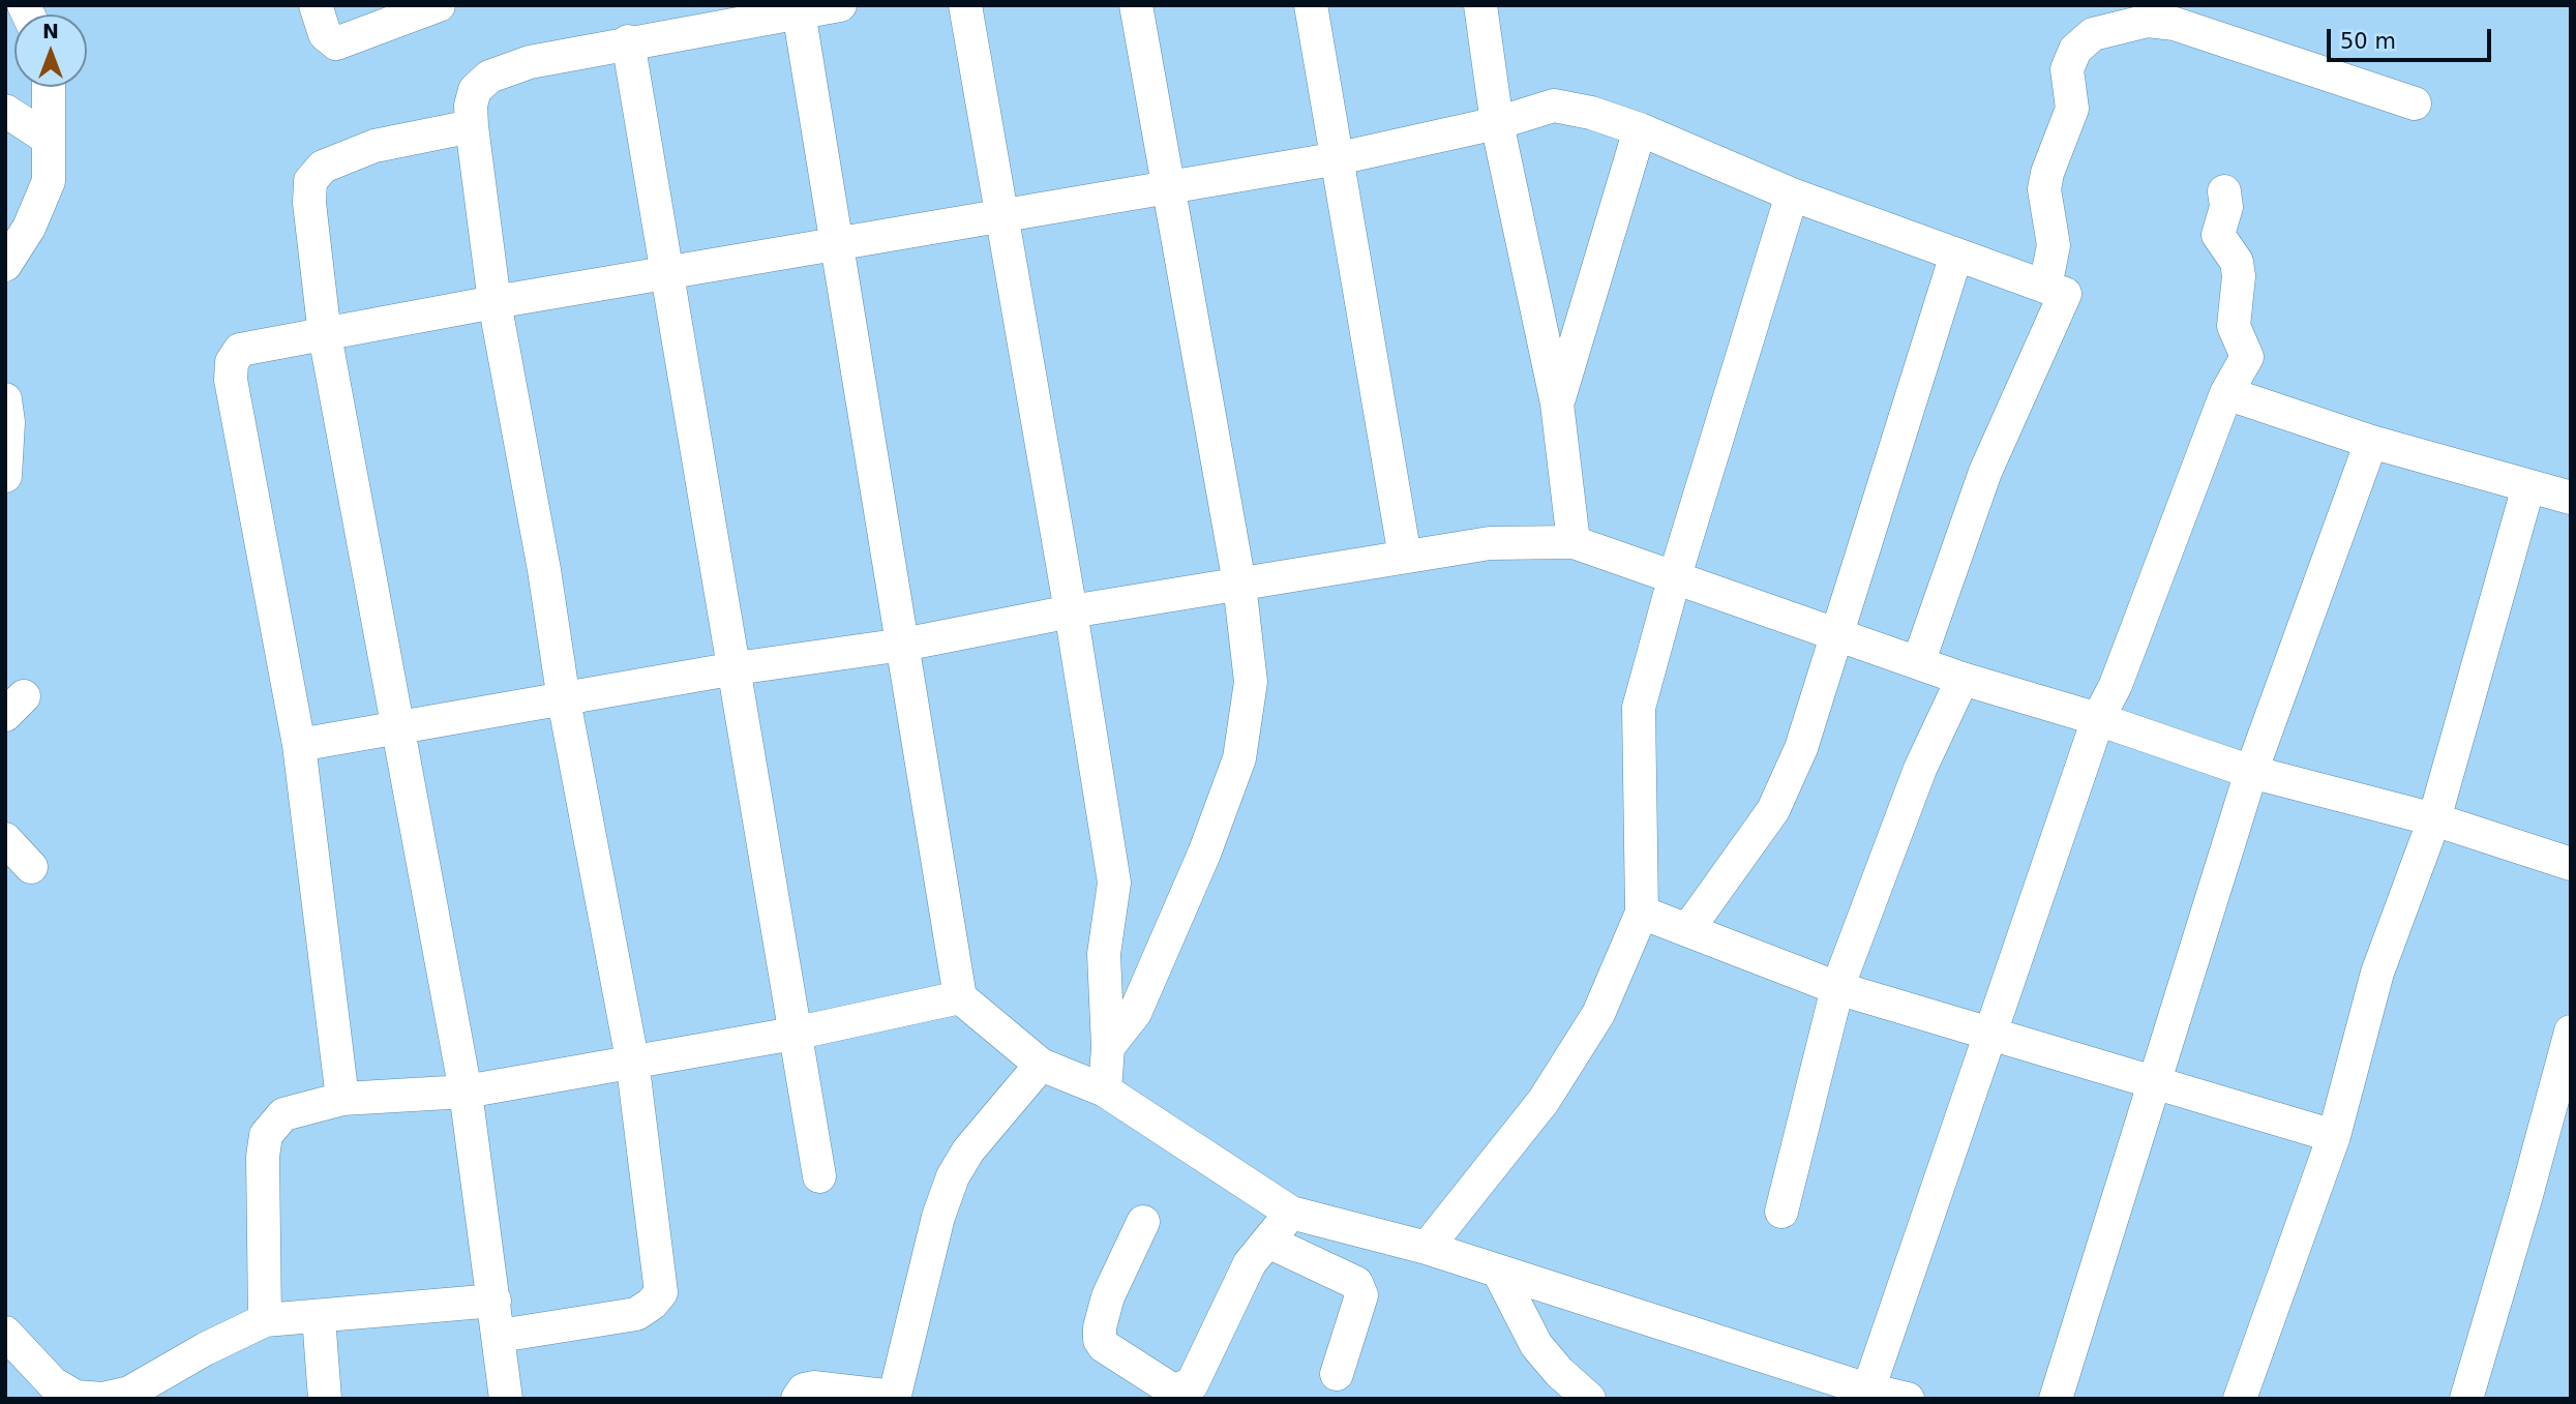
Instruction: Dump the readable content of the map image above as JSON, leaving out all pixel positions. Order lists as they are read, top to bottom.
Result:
{
  "scale_bar": "50 m",
  "north": "top"
}
